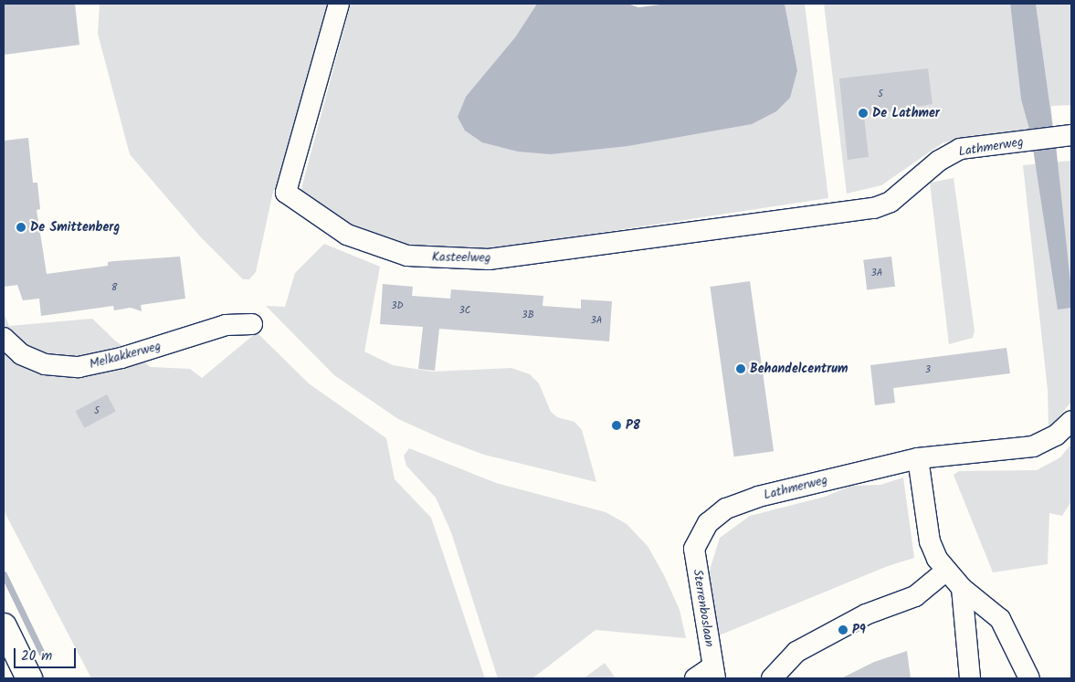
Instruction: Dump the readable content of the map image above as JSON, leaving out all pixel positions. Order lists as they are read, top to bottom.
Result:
{
  "streets": {
    "street": [
      "Lathmerweg",
      "Kasteelweg",
      "Melkakkerweg",
      "Sterrenboslaan"
    ]
  },
  "crossings": [
    ["Lathmerweg", "Kasteelweg"],
    ["Lathmerweg", "Sterrenboslaan"]
  ],
  "places": [
    "De Lathmer",
    "De Smittenberg",
    "Behandelcentrum",
    "P8",
    "P9"
  ],
  "house_numbers": [
    "5",
    "3A",
    "8",
    "3D",
    "3C",
    "3B",
    "3A",
    "3",
    "5"
  ],
  "scale_bar": "20 m"
}
